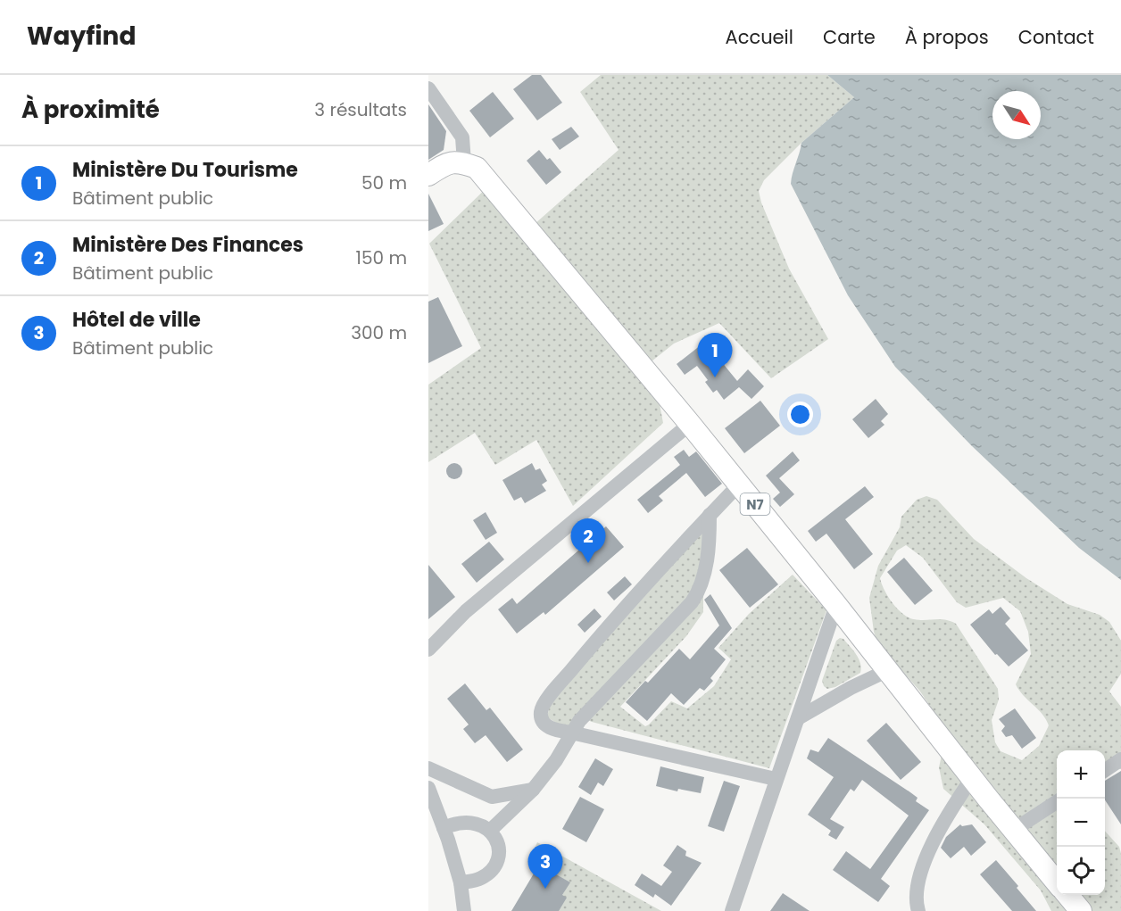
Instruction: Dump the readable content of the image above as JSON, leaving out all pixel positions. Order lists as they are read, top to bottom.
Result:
{
  "streets": {
    "highway": ["N7"]
  },
  "north": "bottom right",
  "page": {
    "header": "Wayfind",
    "nav": [
      "Accueil",
      "Carte",
      "À propos",
      "Contact"
    ],
    "heading": ["À proximité", "3 résultats"],
    "list": [
      {
        "mark": "1",
        "name": "Ministère Du Tourisme",
        "note": "Bâtiment public",
        "value": "50 m"
      },
      {
        "mark": "2",
        "name": "Ministère Des Finances",
        "note": "Bâtiment public",
        "value": "150 m"
      },
      {
        "mark": "3",
        "name": "Hôtel de ville",
        "note": "Bâtiment public",
        "value": "300 m"
      }
    ],
    "pins": ["1", "2", "3"],
    "map_buttons": ["+", "−"]
  }
}
